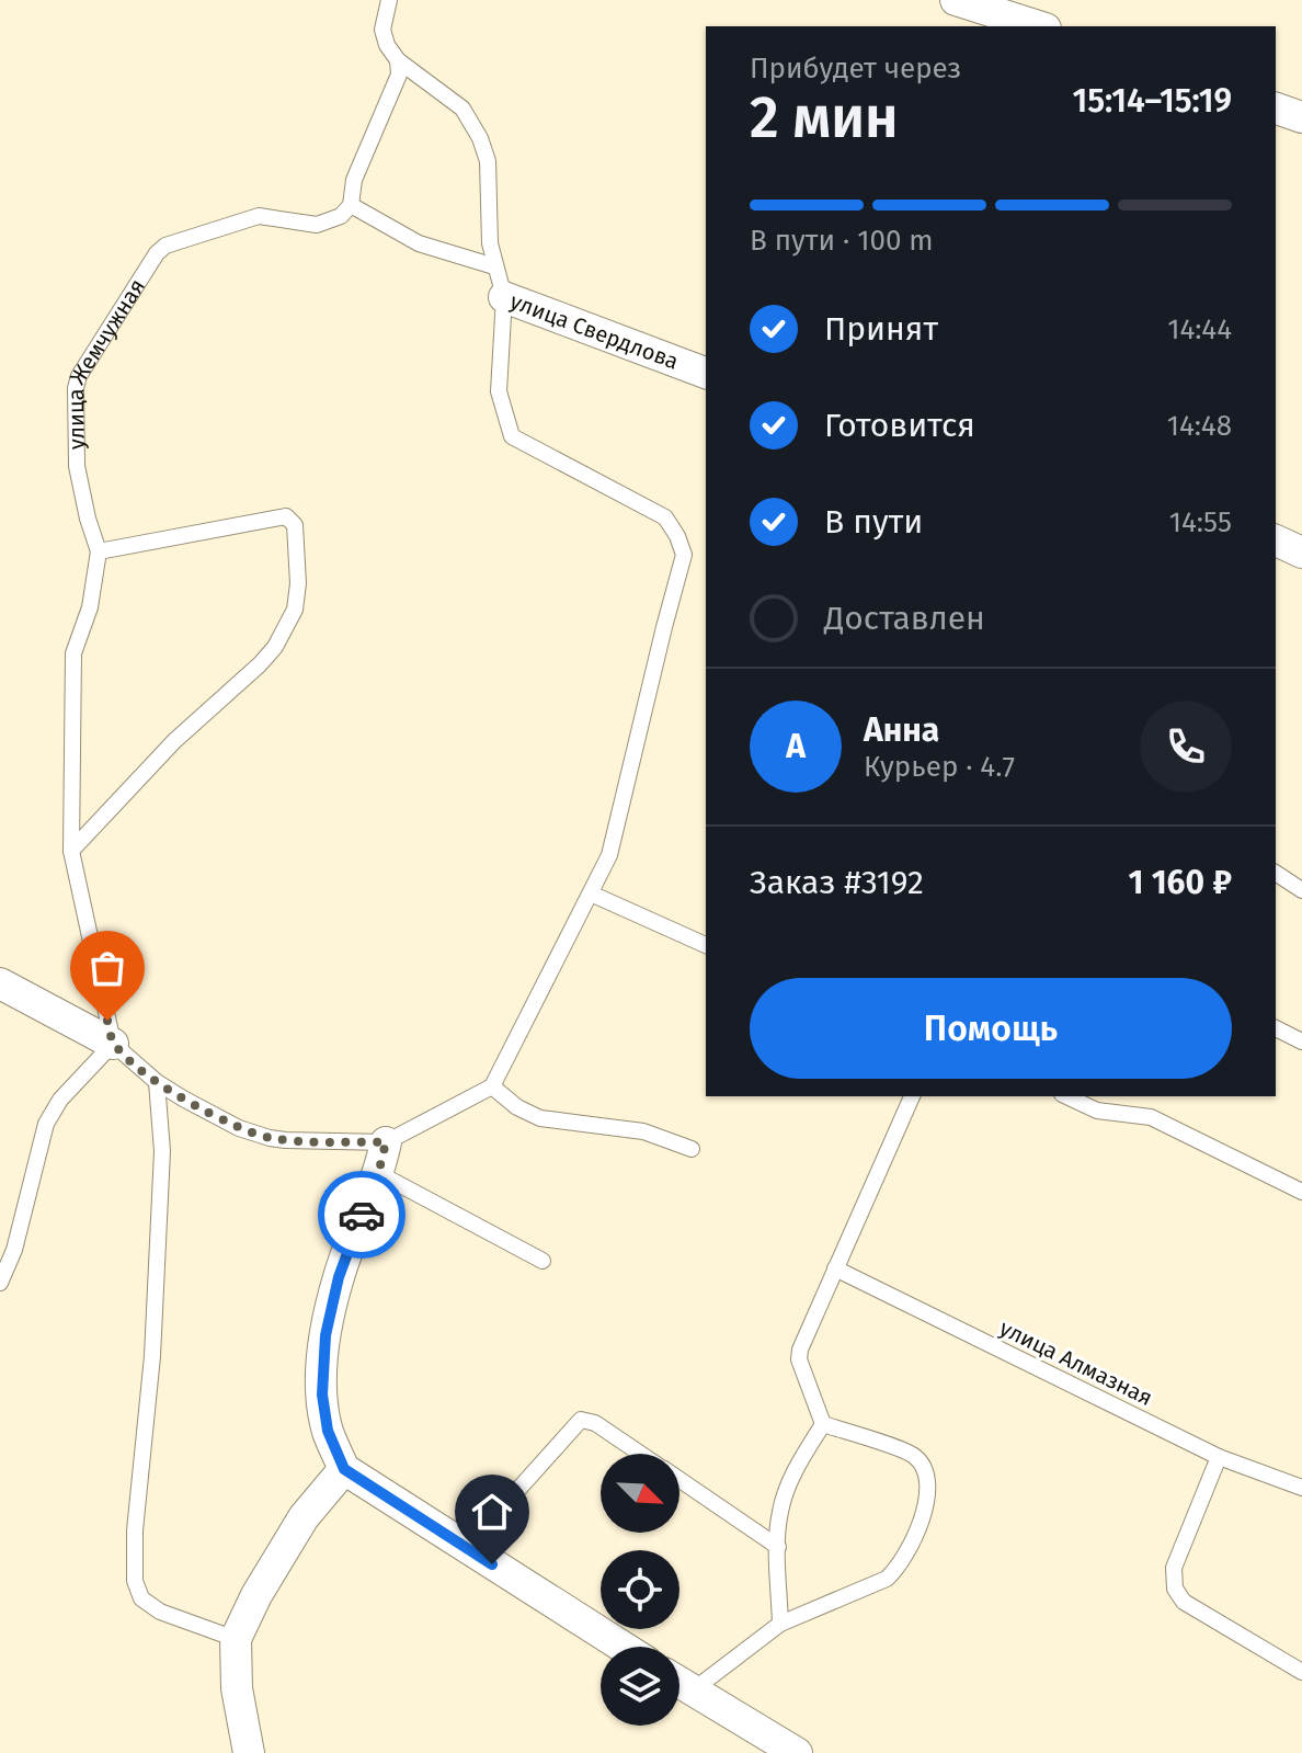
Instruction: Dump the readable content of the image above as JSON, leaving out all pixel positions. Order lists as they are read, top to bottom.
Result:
{
  "streets": {
    "street": ["улица Свердлова"],
    "lane": ["улица Жемчужная", "улица Алмазная"]
  },
  "north": "bottom right",
  "page": {
    "heading": ["2 мин", "Прибудет через", "15:14–15:19"],
    "panel": [
      "Анна",
      "Курьер · 4.7",
      "Заказ #3192",
      "1 160 ₽"
    ],
    "bar": "В пути · 100 m",
    "list": [
      ["Принят", "14:44"],
      ["Готовится", "14:48"],
      ["В пути", "14:55"],
      "Доставлен"
    ],
    "round": "А",
    "buttons": "Помощь"
  }
}
